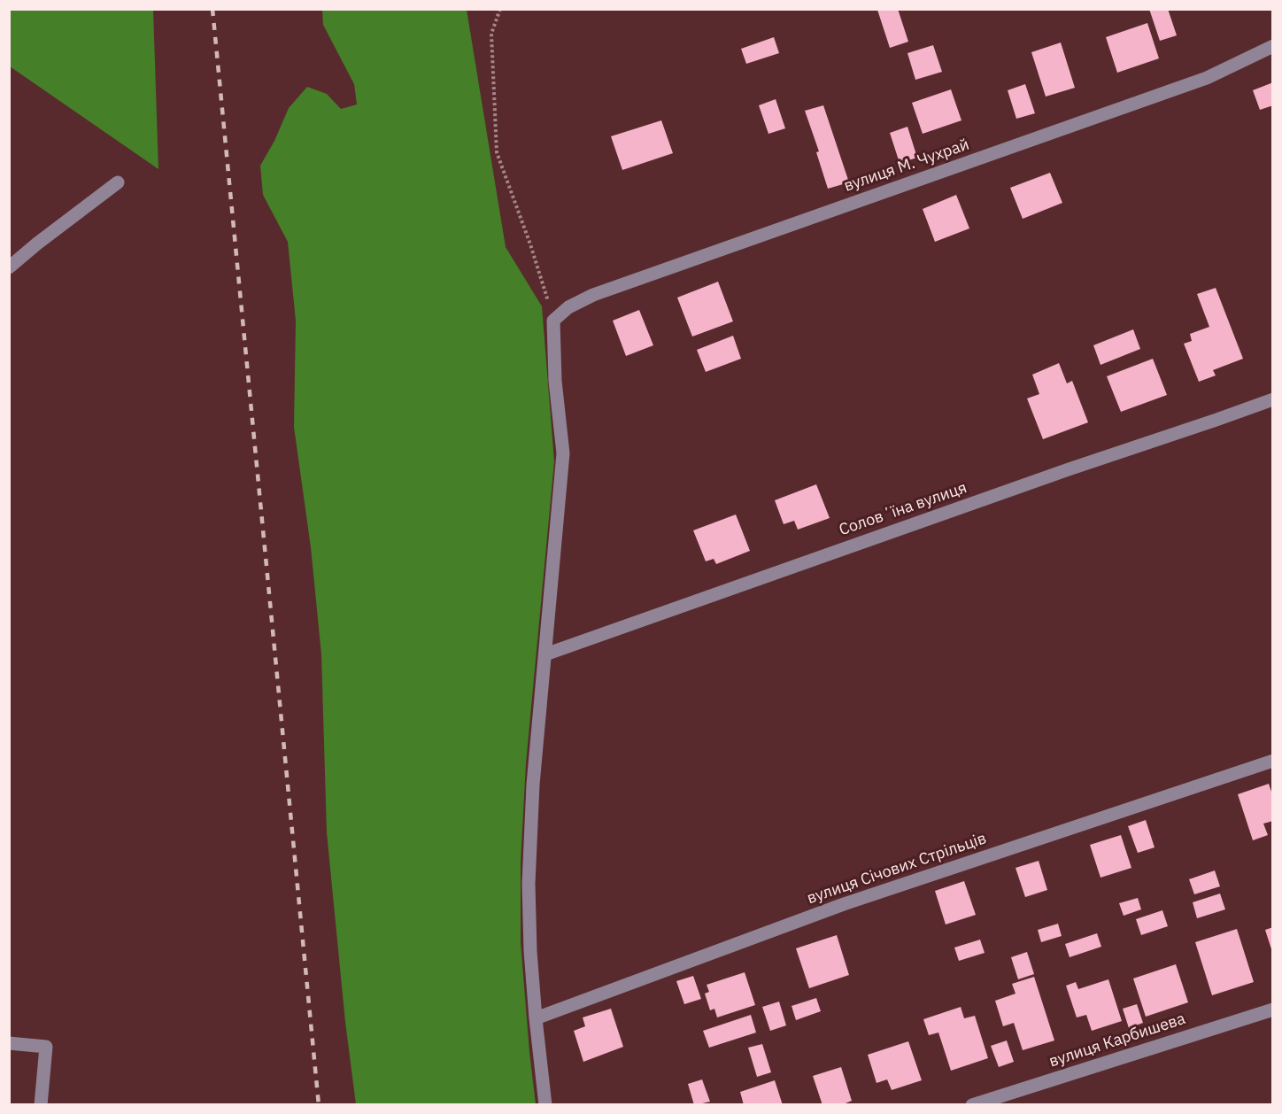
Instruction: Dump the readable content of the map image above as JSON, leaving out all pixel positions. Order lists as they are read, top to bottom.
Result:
{
  "streets": {
    "street": [
      "вулиця М. Чухрай",
      "Соловʼїна вулиця",
      "вулиця Січових Стрільців",
      "вулиця Карбишева"
    ]
  }
}
